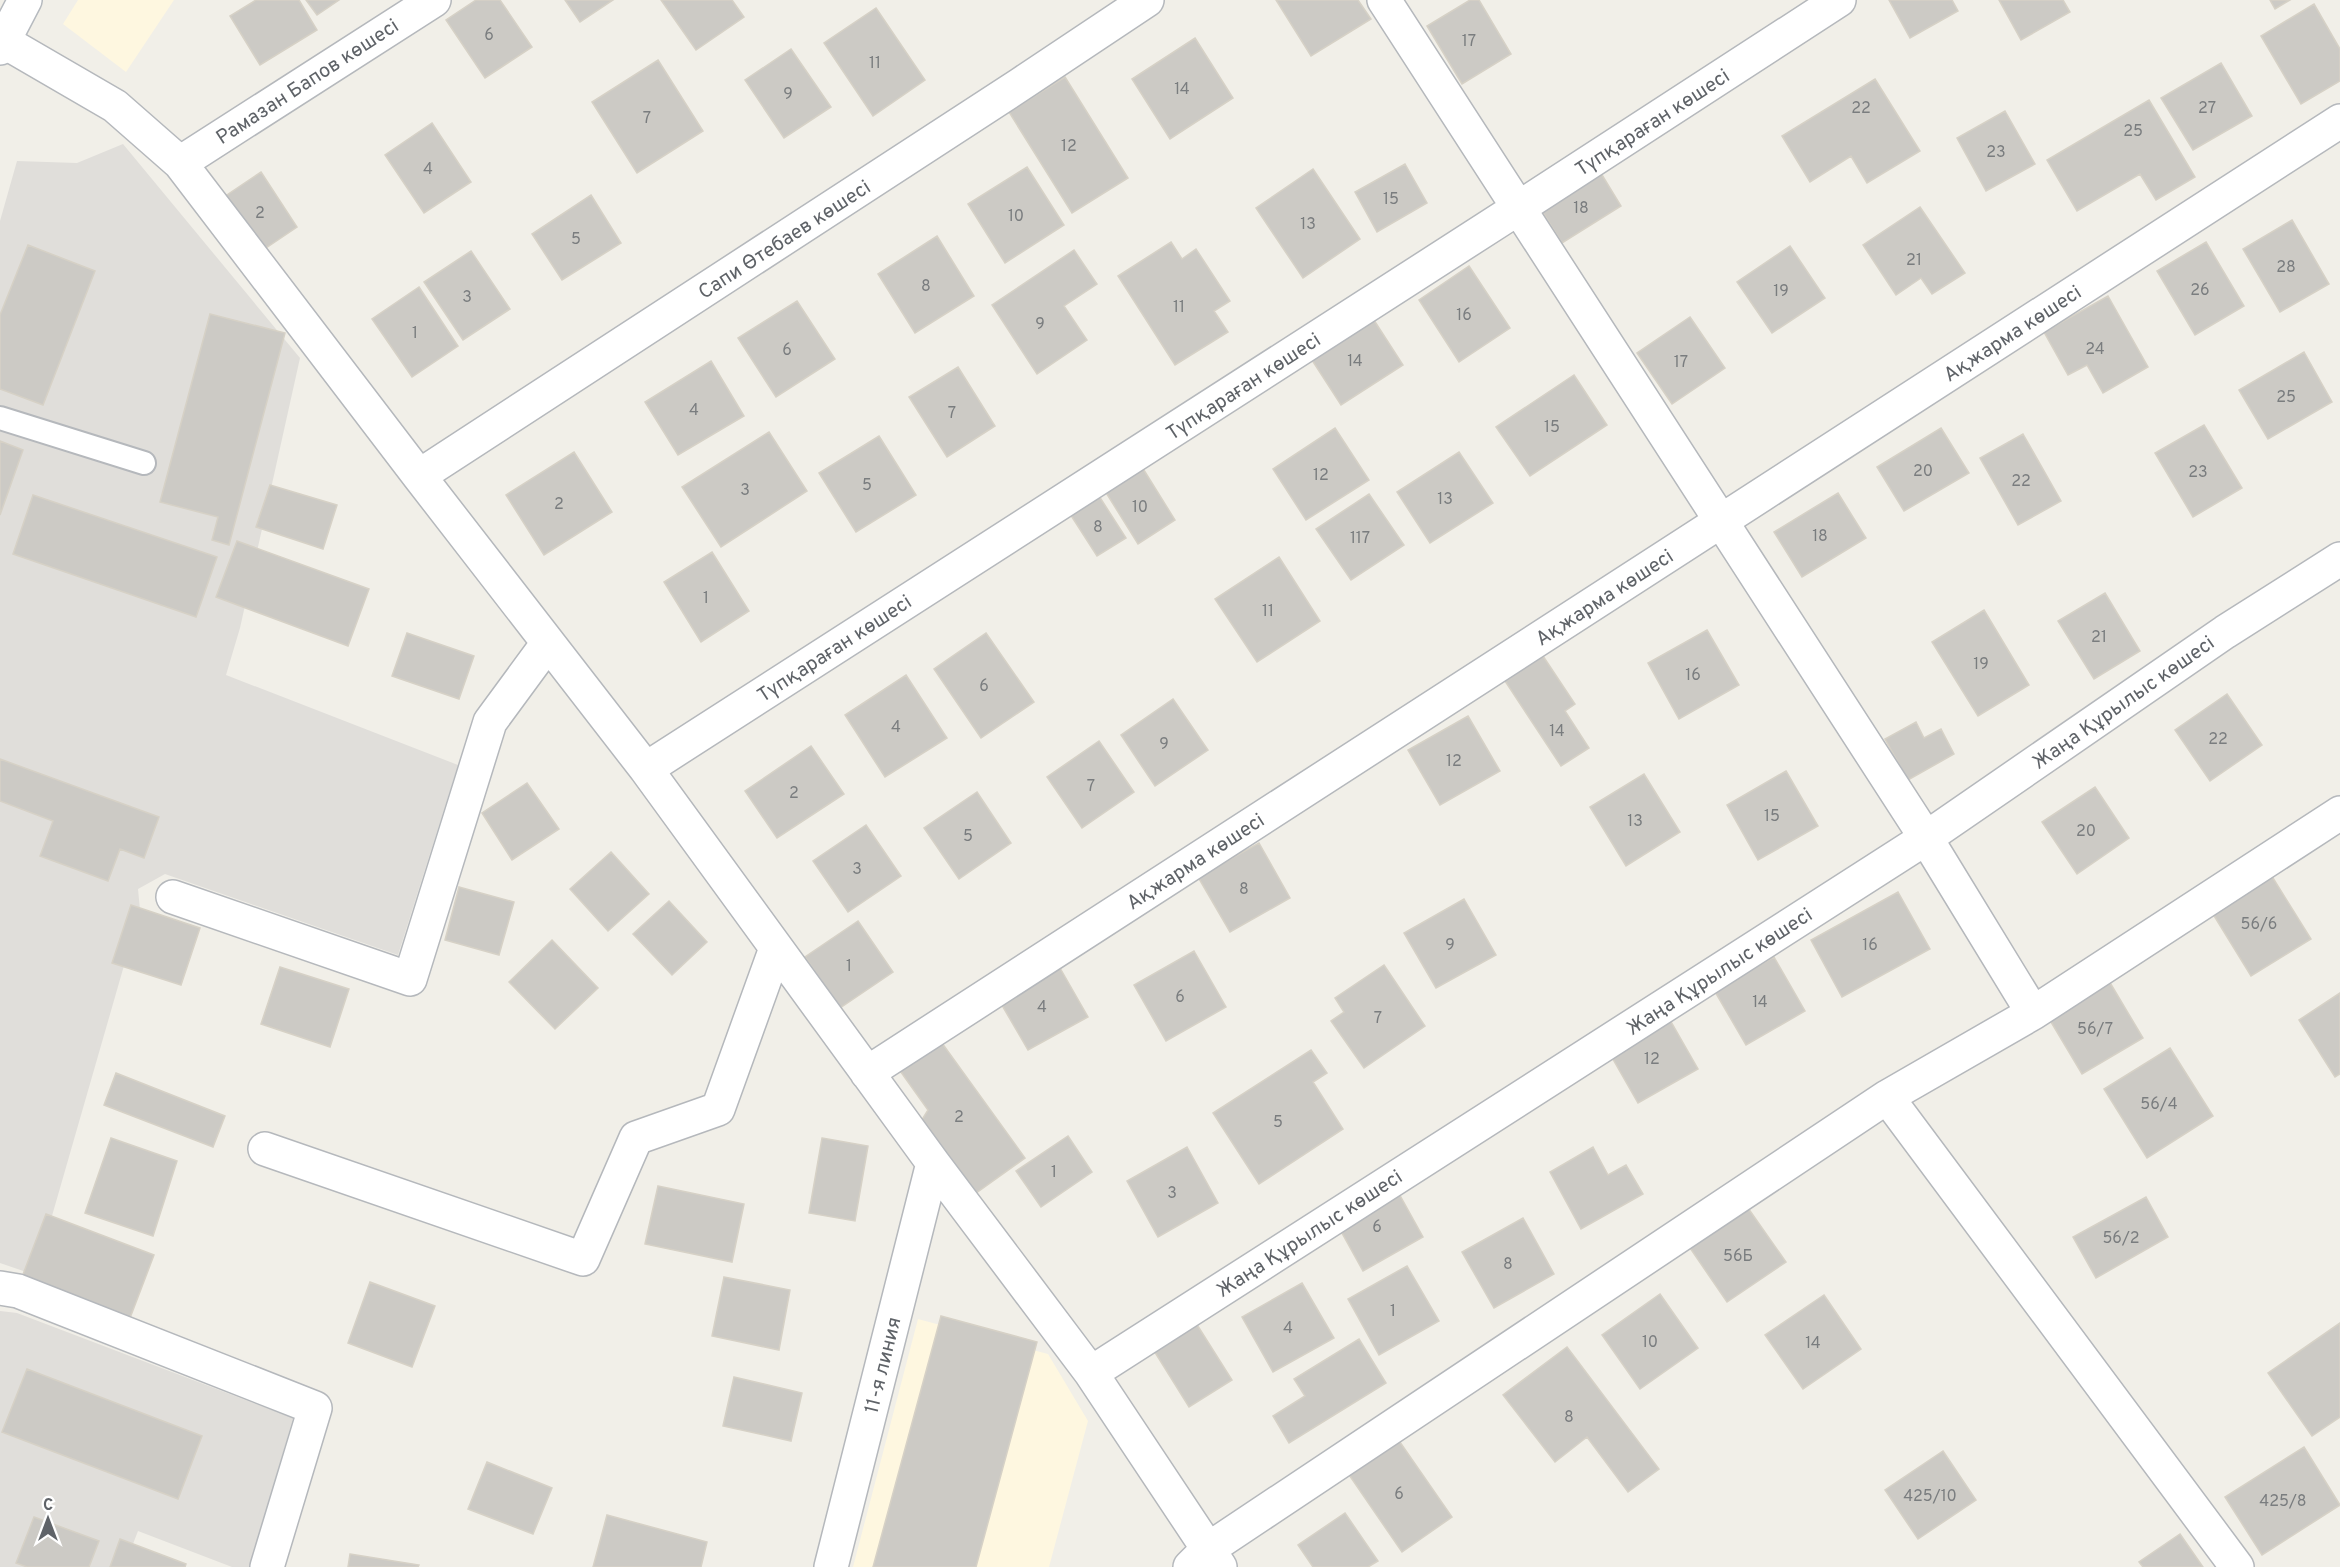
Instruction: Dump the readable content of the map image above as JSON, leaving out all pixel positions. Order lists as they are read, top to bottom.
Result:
{
  "streets": {
    "street": [
      "Рамазан Бапов көшесі",
      "Түпқараған көшесі",
      "Сапи Өтебаев көшесі",
      "Ақжарма көшесі",
      "Жаңа Құрылыс көшесі",
      "11-я линия"
    ]
  },
  "house_numbers": [
    "6",
    "17",
    "11",
    "14",
    "9",
    "22",
    "27",
    "7",
    "25",
    "12",
    "23",
    "4",
    "15",
    "18",
    "2",
    "10",
    "13",
    "5",
    "21",
    "28",
    "8",
    "26",
    "19",
    "3",
    "11",
    "16",
    "9",
    "1",
    "24",
    "6",
    "14",
    "17",
    "25",
    "4",
    "7",
    "15",
    "20",
    "23",
    "12",
    "22",
    "5",
    "3",
    "13",
    "2",
    "10",
    "8",
    "18",
    "117",
    "1",
    "11",
    "21",
    "19",
    "16",
    "6",
    "4",
    "14",
    "22",
    "9",
    "12",
    "7",
    "2",
    "15",
    "13",
    "20",
    "5",
    "3",
    "8",
    "56/6",
    "9",
    "16",
    "1",
    "6",
    "14",
    "4",
    "7",
    "56/7",
    "12",
    "56/4",
    "2",
    "5",
    "1",
    "3",
    "6",
    "56/2",
    "56Б",
    "8",
    "1",
    "4",
    "10",
    "14",
    "8",
    "6",
    "425/10",
    "425/8"
  ],
  "north": "top"
}
